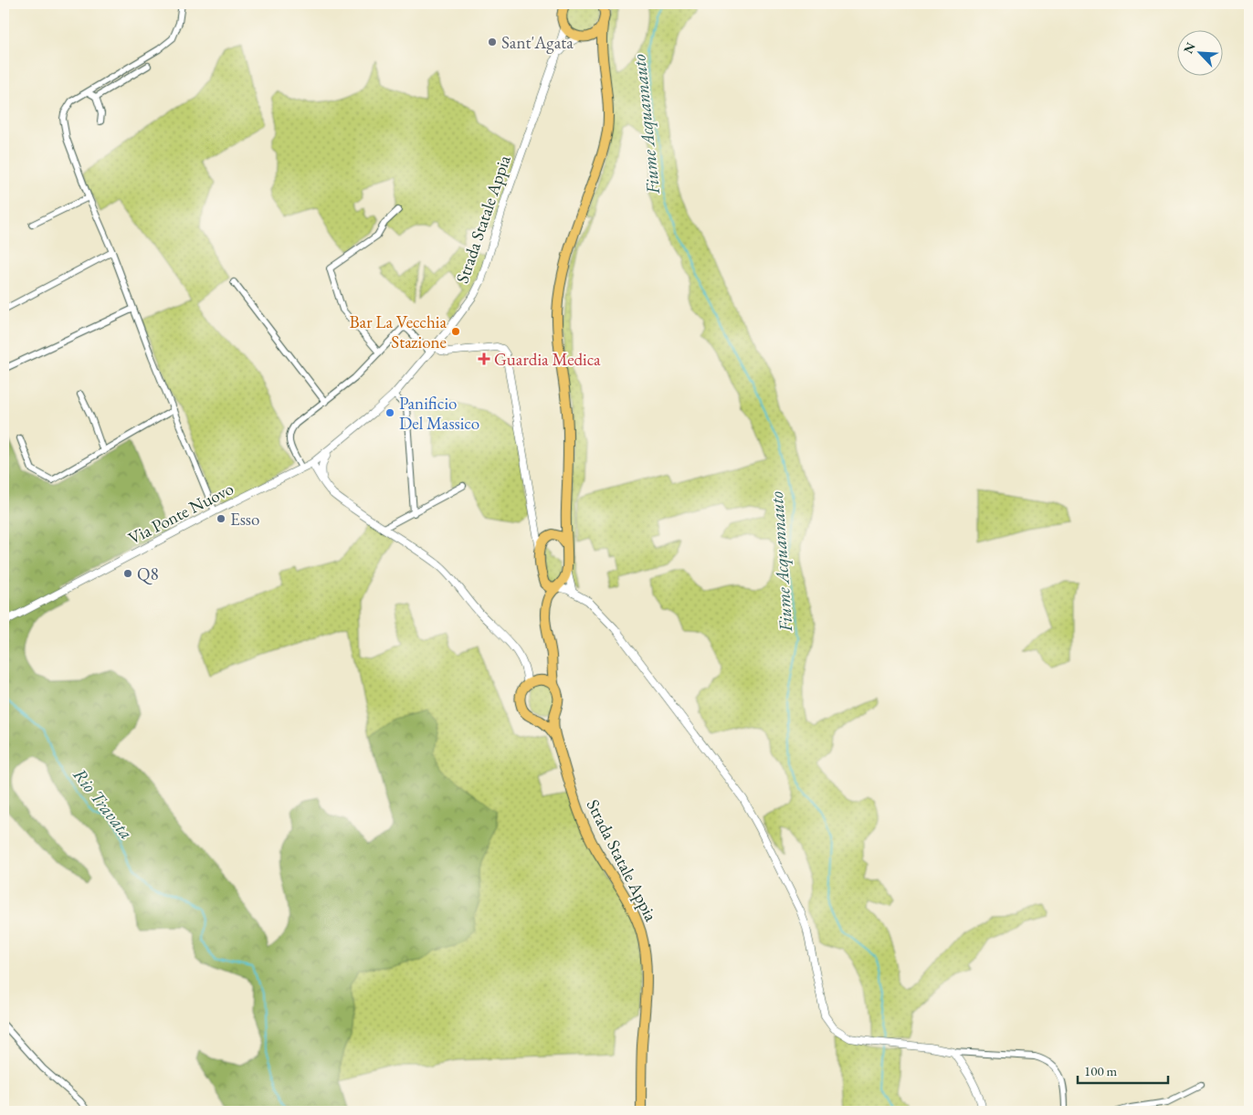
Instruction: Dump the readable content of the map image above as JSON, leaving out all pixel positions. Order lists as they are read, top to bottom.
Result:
{
  "streets": {
    "main road": ["Strada Statale Appia"],
    "street": ["Via Ponte Nuovo"]
  },
  "crossings": [
    ["Strada Statale Appia", "Via Ponte Nuovo"]
  ],
  "water": ["Fiume Acquannauto", "Rio Travata"],
  "places": {
    "other": [
      "Sant'Agata",
      "Bar La Vecchia Stazione",
      "Panificio Del Massico",
      "Esso",
      "Q8"
    ],
    "health": ["Guardia Medica"]
  },
  "scale_bar": "100 m",
  "north": "top left"
}
